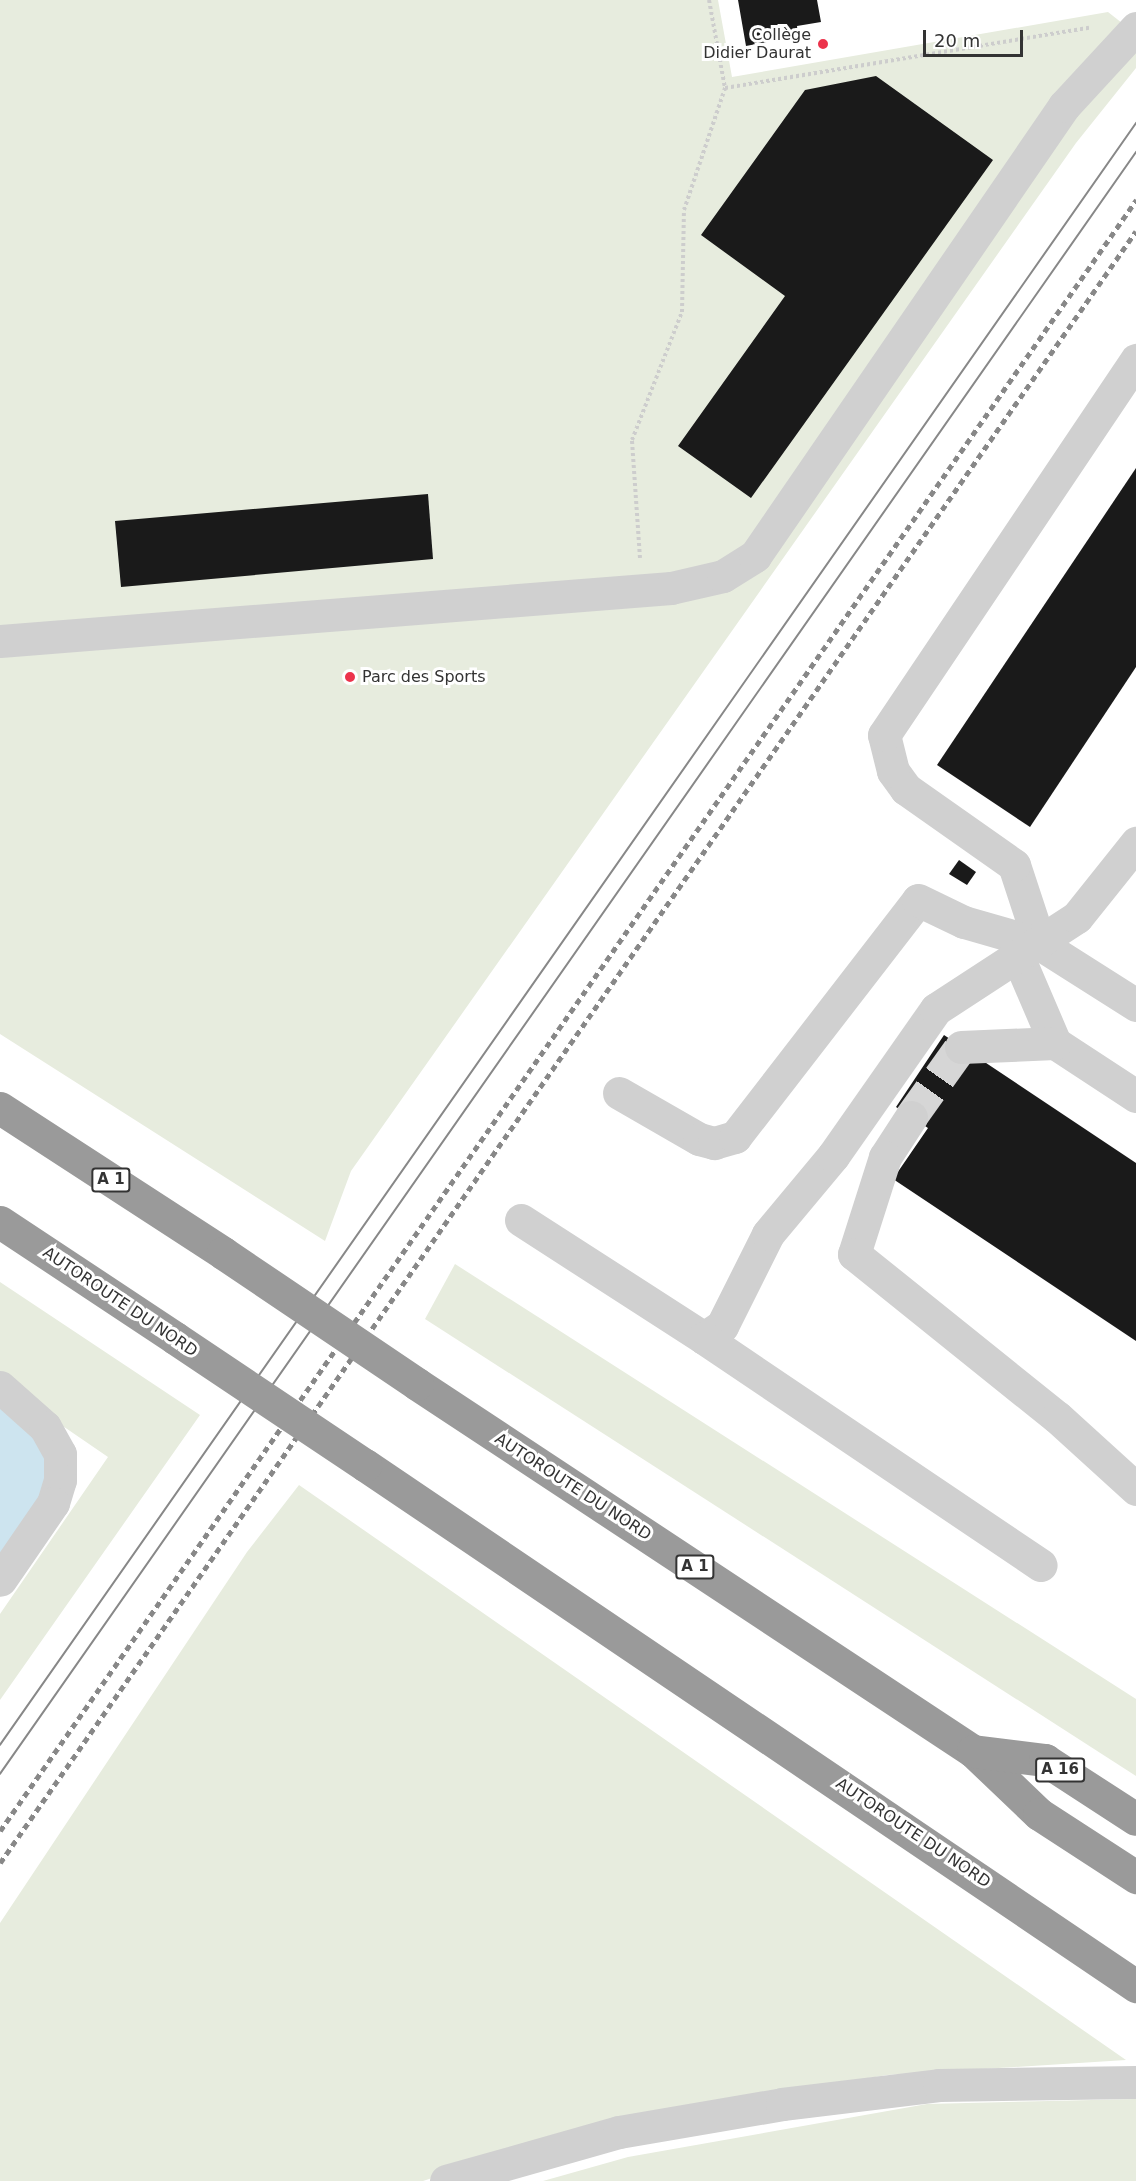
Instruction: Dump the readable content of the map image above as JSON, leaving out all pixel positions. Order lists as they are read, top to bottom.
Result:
{
  "streets": {
    "highway": ["A 1", "AUTOROUTE DU NORD", "A 16"]
  },
  "crossings": [
    ["AUTOROUTE DU NORD", "A 16"]
  ],
  "places": ["Collège Didier Daurat", "Parc des Sports"],
  "scale_bar": "20 m"
}
